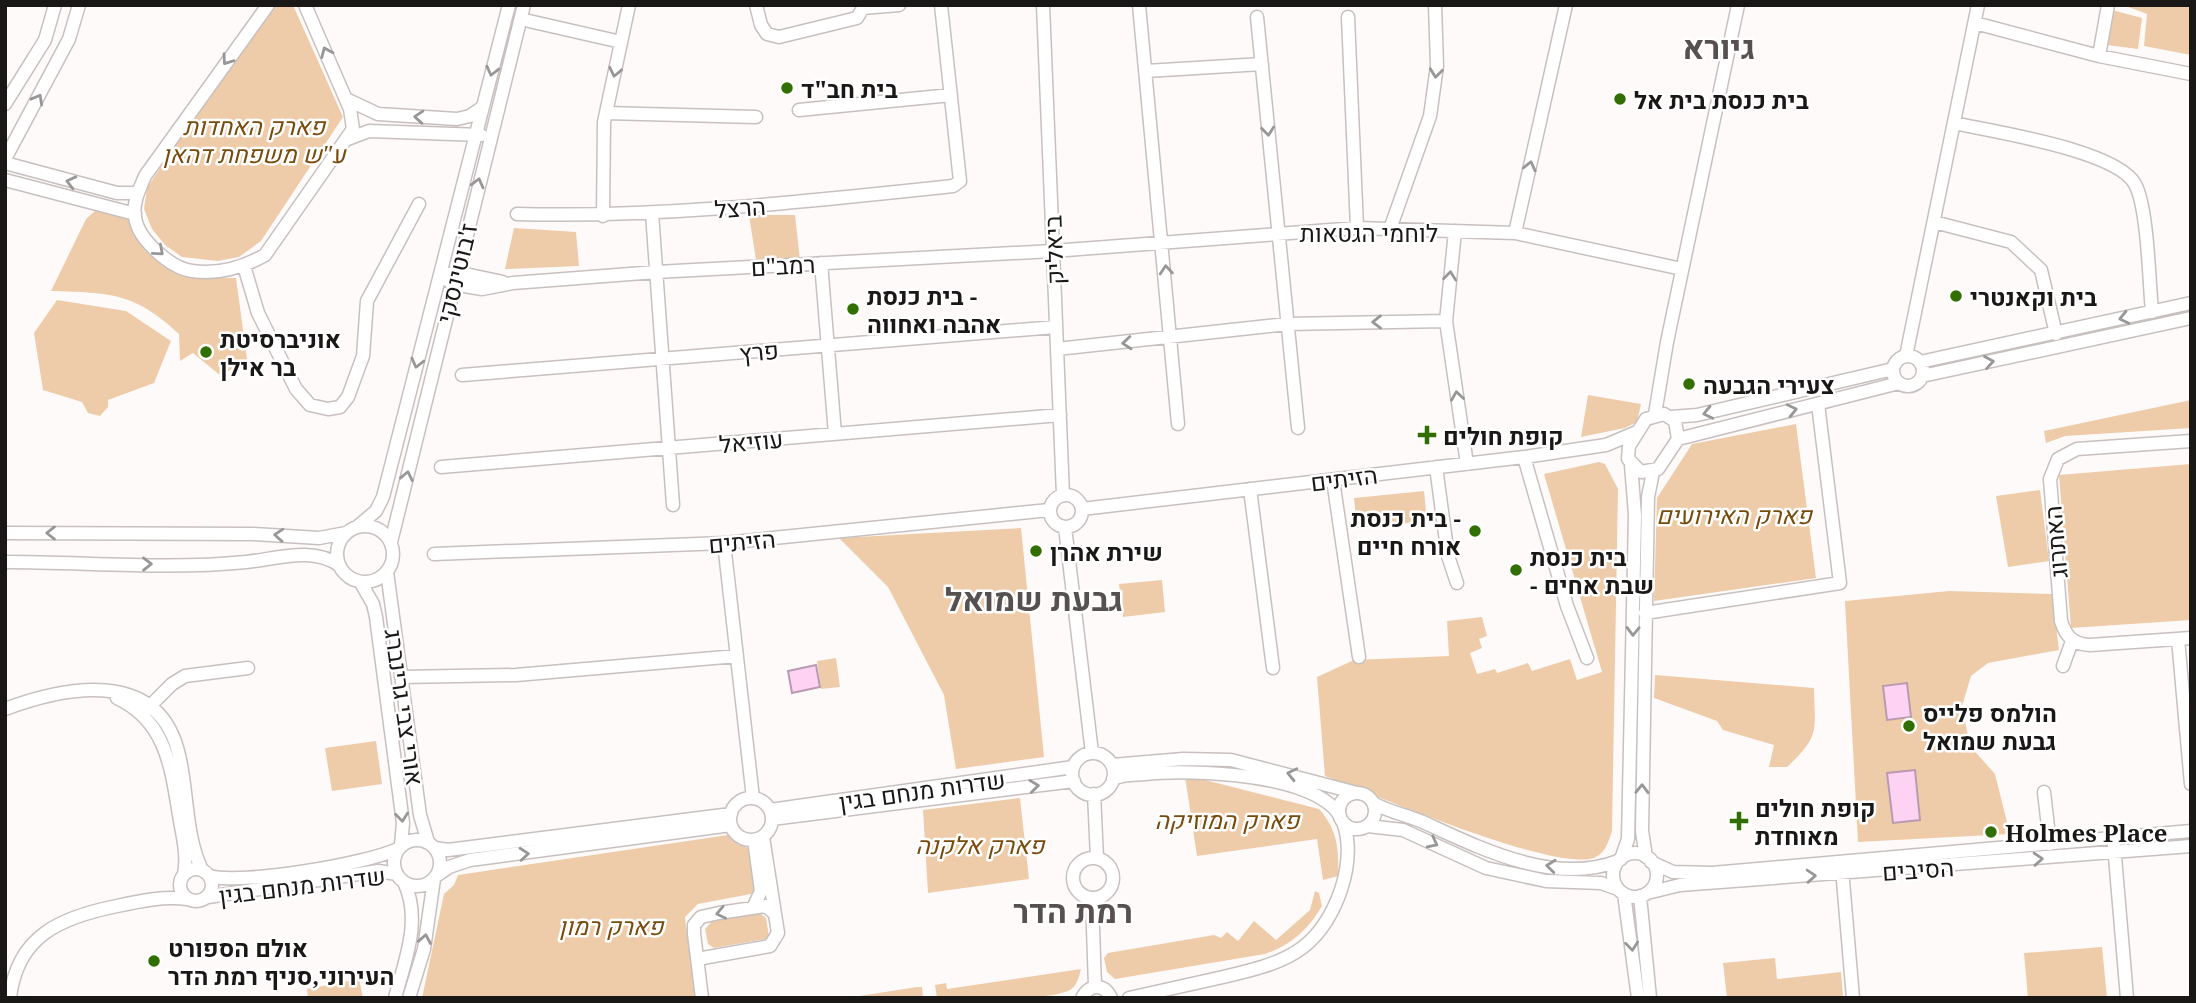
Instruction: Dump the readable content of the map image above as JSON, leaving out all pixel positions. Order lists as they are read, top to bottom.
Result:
{
  "streets": {
    "street": [
      "הרצל",
      "לוחמי הגטאות",
      "ביאליק",
      "רמב\"ם",
      "ז'בוטינסקי",
      "פרץ",
      "עוזיאל",
      "הזיתים",
      "האתרוג",
      "אורי צבי גרינברג",
      "שדרות מנחם בגין",
      "הסיבים"
    ]
  },
  "crossings": [
    ["לוחמי הגטאות", "ביאליק"],
    ["לוחמי הגטאות", "רמב\"ם"],
    ["ביאליק", "רמב\"ם"],
    ["ביאליק", "פרץ"],
    ["ביאליק", "עוזיאל"],
    ["ביאליק", "הזיתים"],
    ["רמב\"ם", "ז'בוטינסקי"],
    ["ז'בוטינסקי", "אורי צבי גרינברג"],
    ["אורי צבי גרינברג", "שדרות מנחם בגין"]
  ],
  "districts": ["גיורא", "גבעת שמואל", "רמת הדר"],
  "parks": [
    "פארק האחדות ע\"ש משפחת דהאן",
    "פארק האירועים",
    "פארק המוזיקה",
    "פארק אלקנה",
    "פארק רמון"
  ],
  "places": {
    "other": [
      "בית חב\"ד",
      "בית כנסת בית אל",
      "בית וקאנטרי",
      "בית כנסת - אהבה ואחווה",
      "אוניברסיטת בר אילן",
      "צעירי הגבעה",
      "בית כנסת - אורח חיים",
      "שירת אהרן",
      "בית כנסת - שבת אחים",
      "הולמס פלייס גבעת שמואל",
      "Holmes Place",
      "אולם הספורט העירוני,סניף רמת הדר"
    ],
    "health": ["קופת חולים", "קופת חולים מאוחדת"]
  }
}
